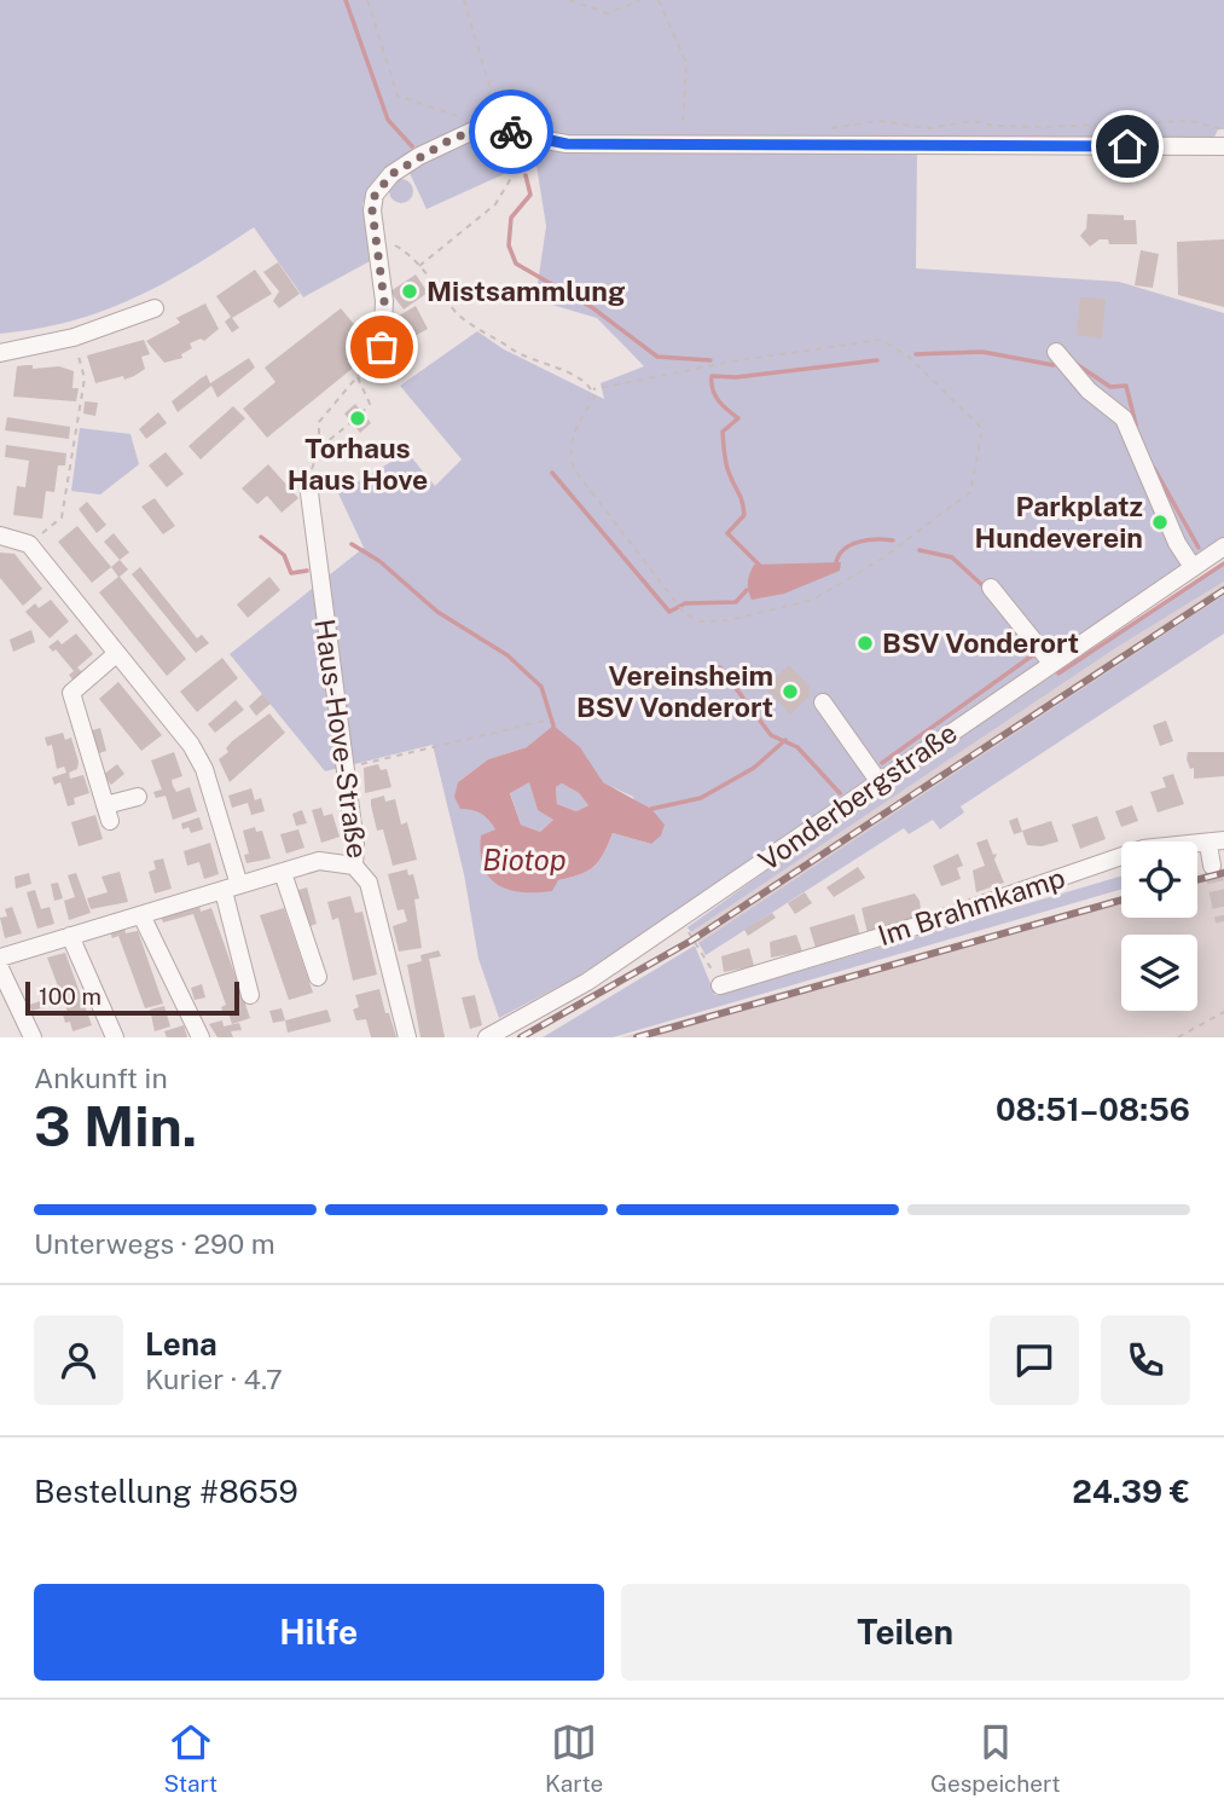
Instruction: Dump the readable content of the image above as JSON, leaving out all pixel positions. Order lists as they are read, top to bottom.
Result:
{
  "streets": {
    "street": ["Haus-Hove-Straße", "Vonderbergstraße", "Im Brahmkamp"]
  },
  "water": ["Biotop"],
  "places": [
    "Mistsammlung",
    "Torhaus Haus Hove",
    "Parkplatz Hundeverein",
    "BSV Vonderort",
    "Vereinsheim BSV Vonderort"
  ],
  "scale_bar": "100 m",
  "page": {
    "scale": "100 m",
    "heading": ["3 Min.", "Ankunft in", "08:51–08:56"],
    "panel": [
      "Lena",
      "Kurier · 4.7",
      "Bestellung #8659",
      "24.39 €"
    ],
    "bar": "Unterwegs · 290 m",
    "buttons": ["Hilfe", "Teilen"],
    "tabs": ["Start", "Karte", "Gespeichert"]
  }
}
